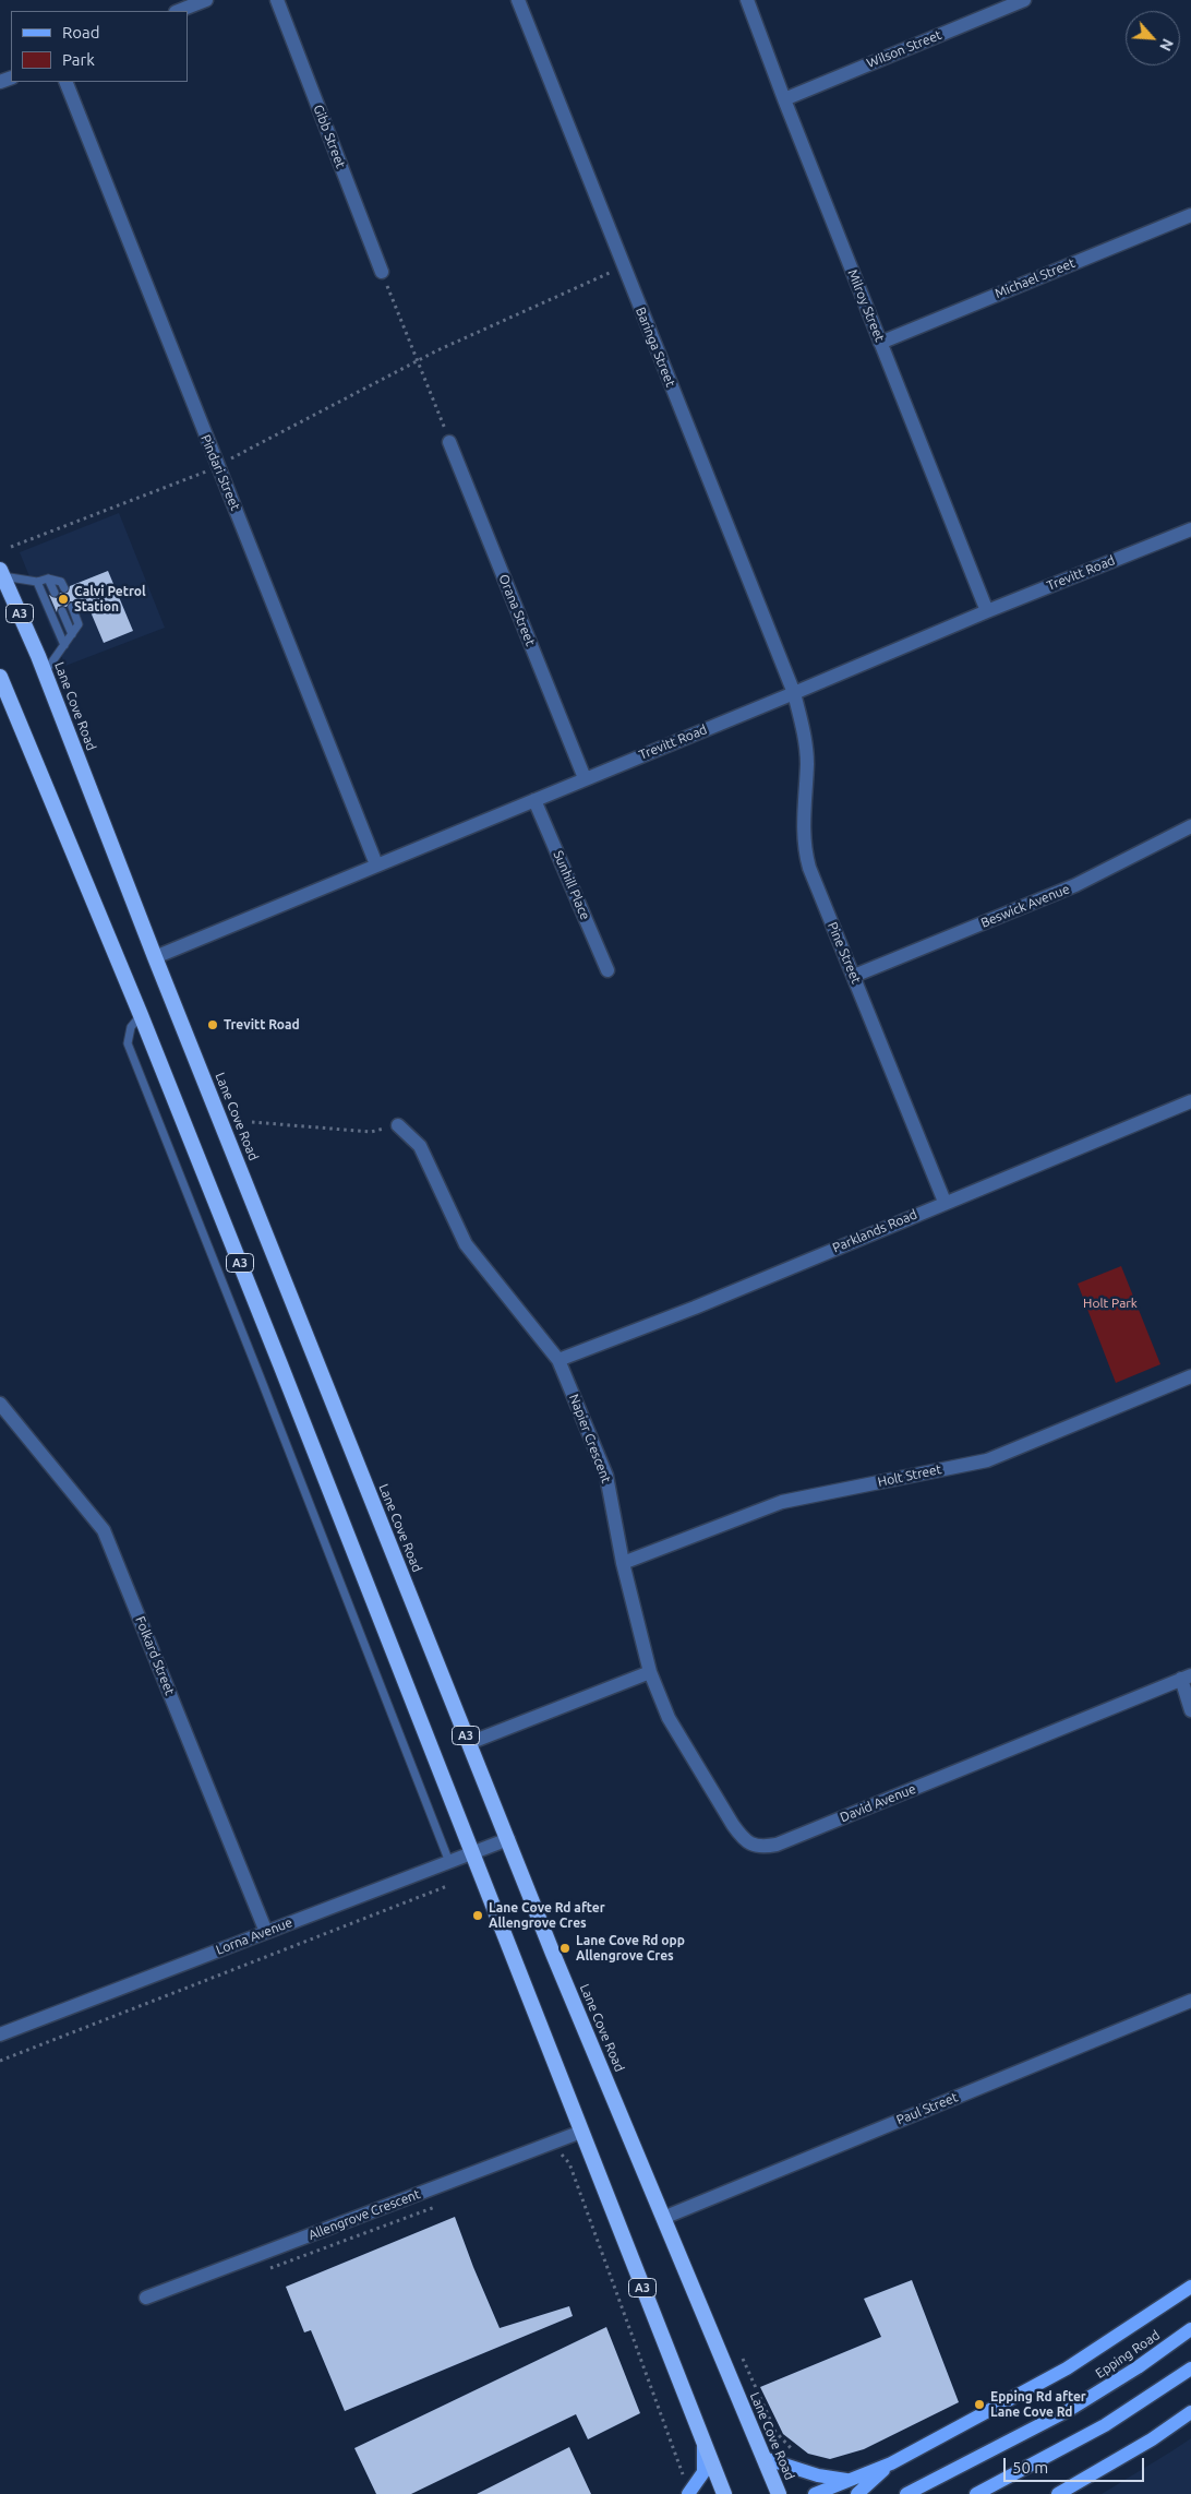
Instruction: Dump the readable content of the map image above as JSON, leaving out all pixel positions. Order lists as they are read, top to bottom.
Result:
{
  "streets": {
    "highway": ["A3", "Lane Cove Road"],
    "main road": ["Epping Road"],
    "street": [
      "Wilson Street",
      "Gibb Street",
      "Michael Street",
      "Milroy Street",
      "Baringa Street",
      "Pindari Street",
      "Trevitt Road",
      "Orana Street",
      "Sunhill Place",
      "Beswick Avenue",
      "Pine Street",
      "Parklands Road",
      "Napier Crescent",
      "Holt Street",
      "Folkard Street",
      "David Avenue",
      "Lorna Avenue",
      "Paul Street",
      "Allengrove Crescent"
    ]
  },
  "crossings": [
    ["Wilson Street", "Milroy Street"],
    ["Michael Street", "Milroy Street"],
    ["Milroy Street", "Trevitt Road"],
    ["Baringa Street", "Trevitt Road"],
    ["Baringa Street", "Pine Street"],
    ["Pindari Street", "Trevitt Road"],
    ["Trevitt Road", "Orana Street"],
    ["Trevitt Road", "Lane Cove Road"],
    ["Trevitt Road", "Sunhill Place"],
    ["Trevitt Road", "Pine Street"],
    ["A3", "Lorna Avenue"],
    ["A3", "Allengrove Crescent"],
    ["Lane Cove Road", "Lorna Avenue"],
    ["Lane Cove Road", "Paul Street"],
    ["Beswick Avenue", "Pine Street"],
    ["Pine Street", "Parklands Road"],
    ["Parklands Road", "Napier Crescent"],
    ["Napier Crescent", "Holt Street"],
    ["Napier Crescent", "David Avenue"],
    ["Folkard Street", "Lorna Avenue"]
  ],
  "parks": ["Holt Park"],
  "places": [
    "Calvi Petrol Station",
    "Trevitt Road",
    "Lane Cove Rd after Allengrove Cres",
    "Lane Cove Rd opp Allengrove Cres",
    "Epping Rd after Lane Cove Rd"
  ],
  "legend": ["Road", "Park"],
  "scale_bar": "50 m",
  "north": "bottom right"
}
